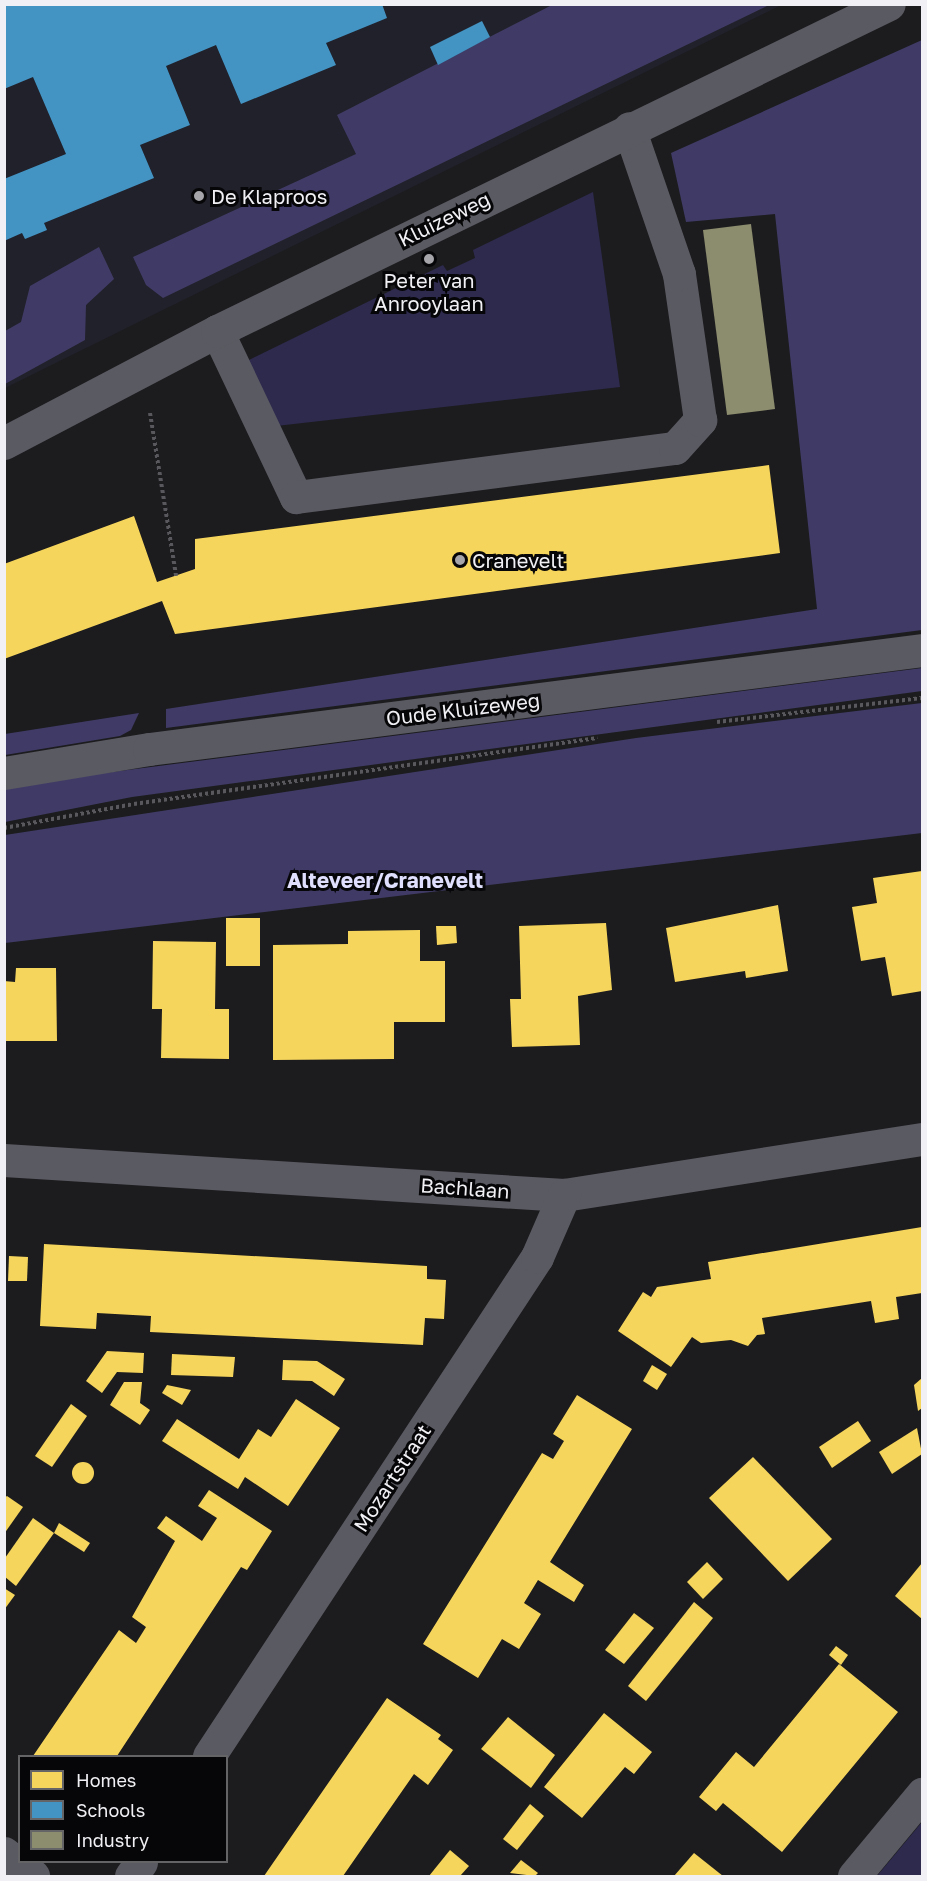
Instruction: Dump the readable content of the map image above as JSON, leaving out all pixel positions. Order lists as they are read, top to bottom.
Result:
{
  "streets": {
    "street": [
      "Kluizeweg",
      "Oude Kluizeweg",
      "Bachlaan",
      "Mozartstraat"
    ]
  },
  "crossings": [
    ["Bachlaan", "Mozartstraat"]
  ],
  "districts": ["Alteveer/Cranevelt"],
  "places": ["De Klaproos", "Peter van Anrooylaan", "Cranevelt"],
  "legend": ["Homes", "Schools", "Industry"]
}
